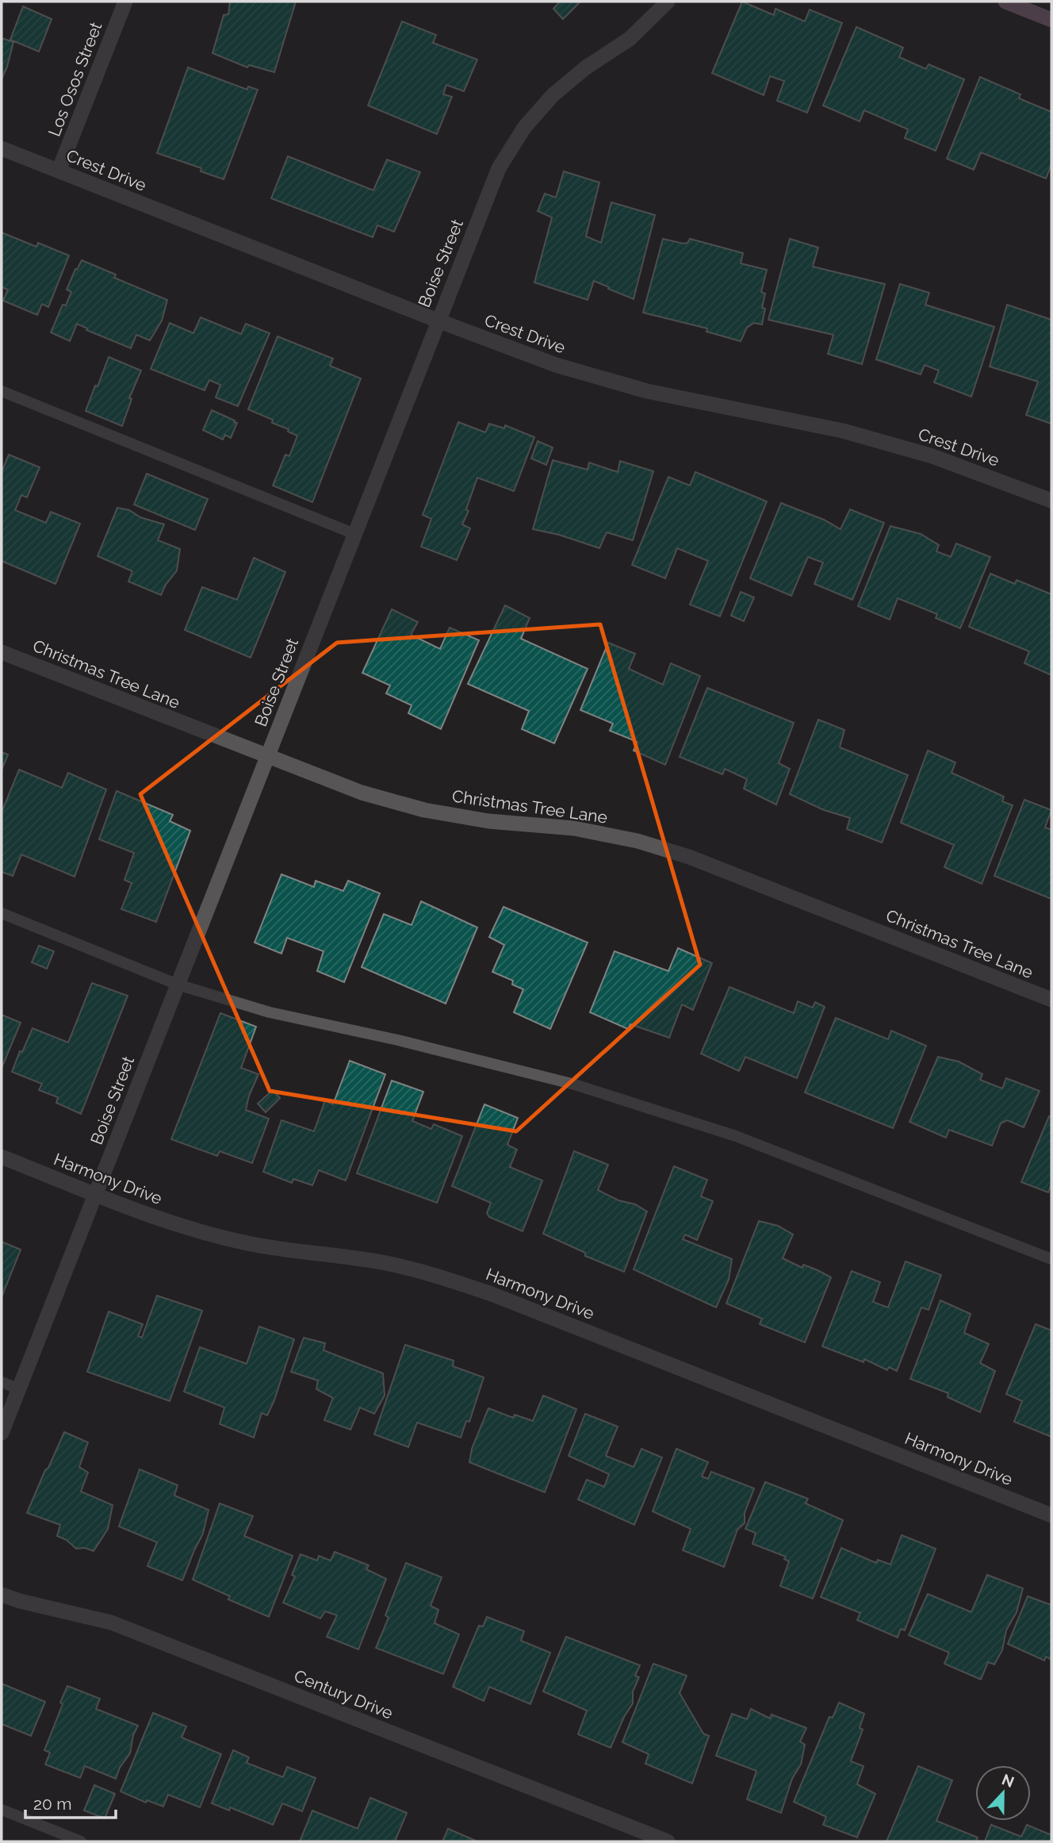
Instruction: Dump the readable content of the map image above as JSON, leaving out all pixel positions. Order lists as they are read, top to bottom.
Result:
{
  "streets": {
    "street": [
      "Los Osos Street",
      "Crest Drive",
      "Boise Street",
      "Christmas Tree Lane",
      "Harmony Drive",
      "Century Drive"
    ]
  },
  "crossings": [
    ["Los Osos Street", "Crest Drive"],
    ["Crest Drive", "Boise Street"],
    ["Boise Street", "Christmas Tree Lane"],
    ["Boise Street", "Harmony Drive"]
  ],
  "scale_bar": "20 m",
  "north": "top"
}
